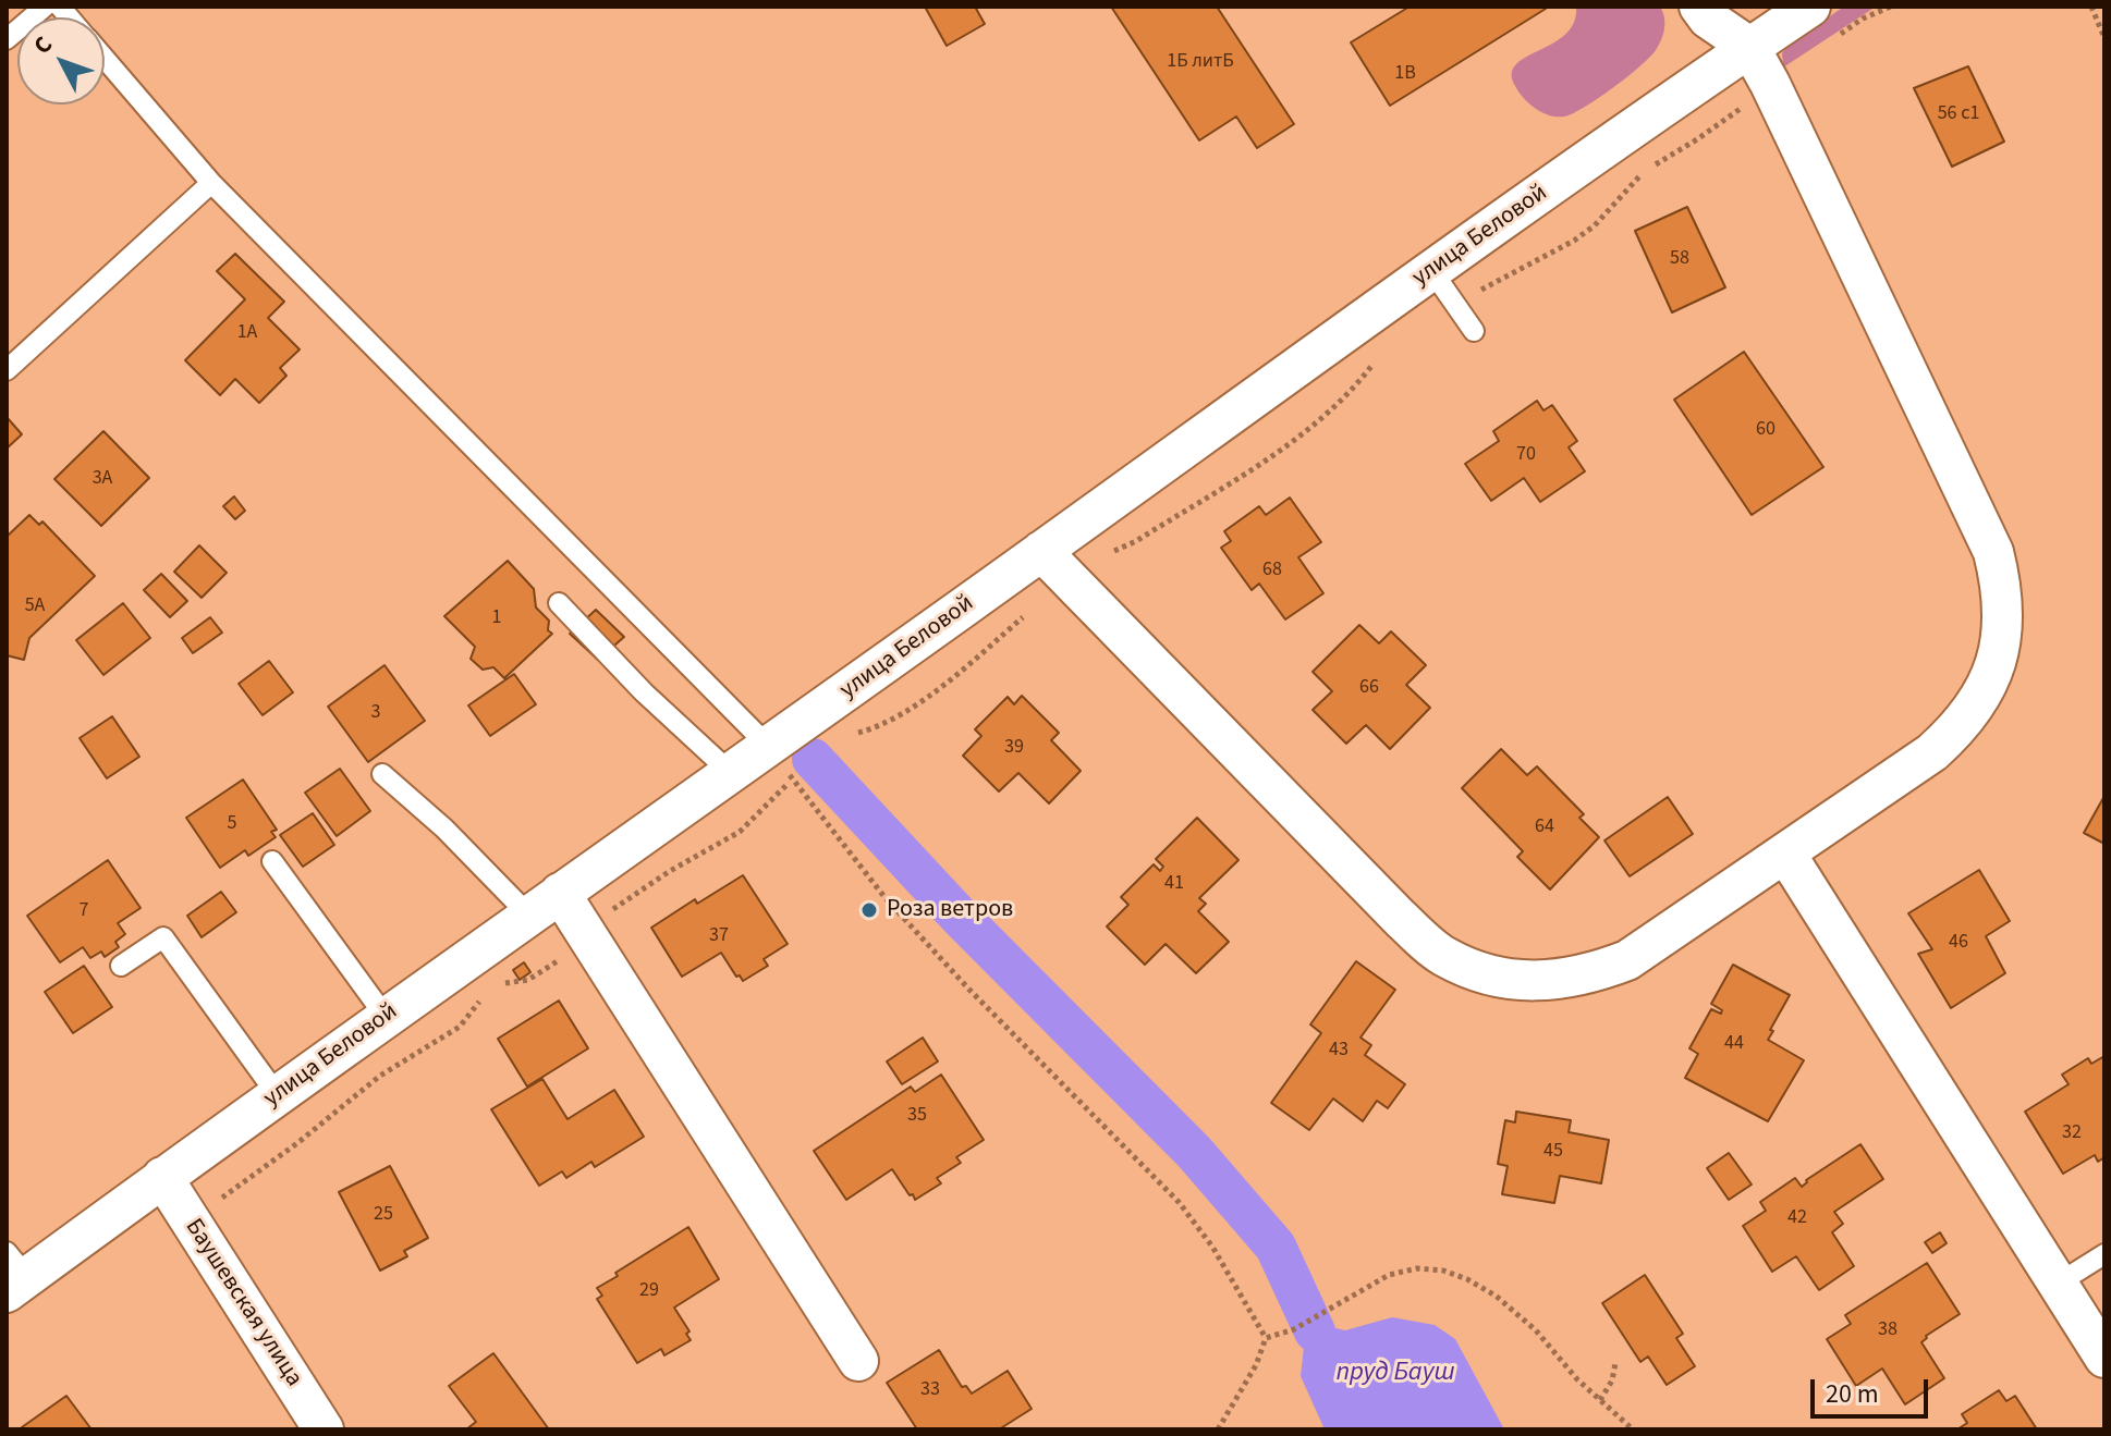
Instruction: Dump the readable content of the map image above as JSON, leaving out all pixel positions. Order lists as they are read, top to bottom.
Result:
{
  "streets": {
    "street": ["улица Беловой", "Баушевская улица"]
  },
  "crossings": [
    ["улица Беловой", "Баушевская улица"]
  ],
  "water": ["пруд Бауш"],
  "places": ["Роза ветров"],
  "house_numbers": [
    "1Б литБ",
    "1В",
    "56 с1",
    "58",
    "1А",
    "60",
    "70",
    "3А",
    "68",
    "5А",
    "1",
    "66",
    "3",
    "39",
    "5",
    "64",
    "41",
    "7",
    "37",
    "46",
    "44",
    "43",
    "35",
    "32",
    "45",
    "25",
    "42",
    "29",
    "38",
    "33"
  ],
  "scale_bar": "20 m",
  "north": "top left"
}
